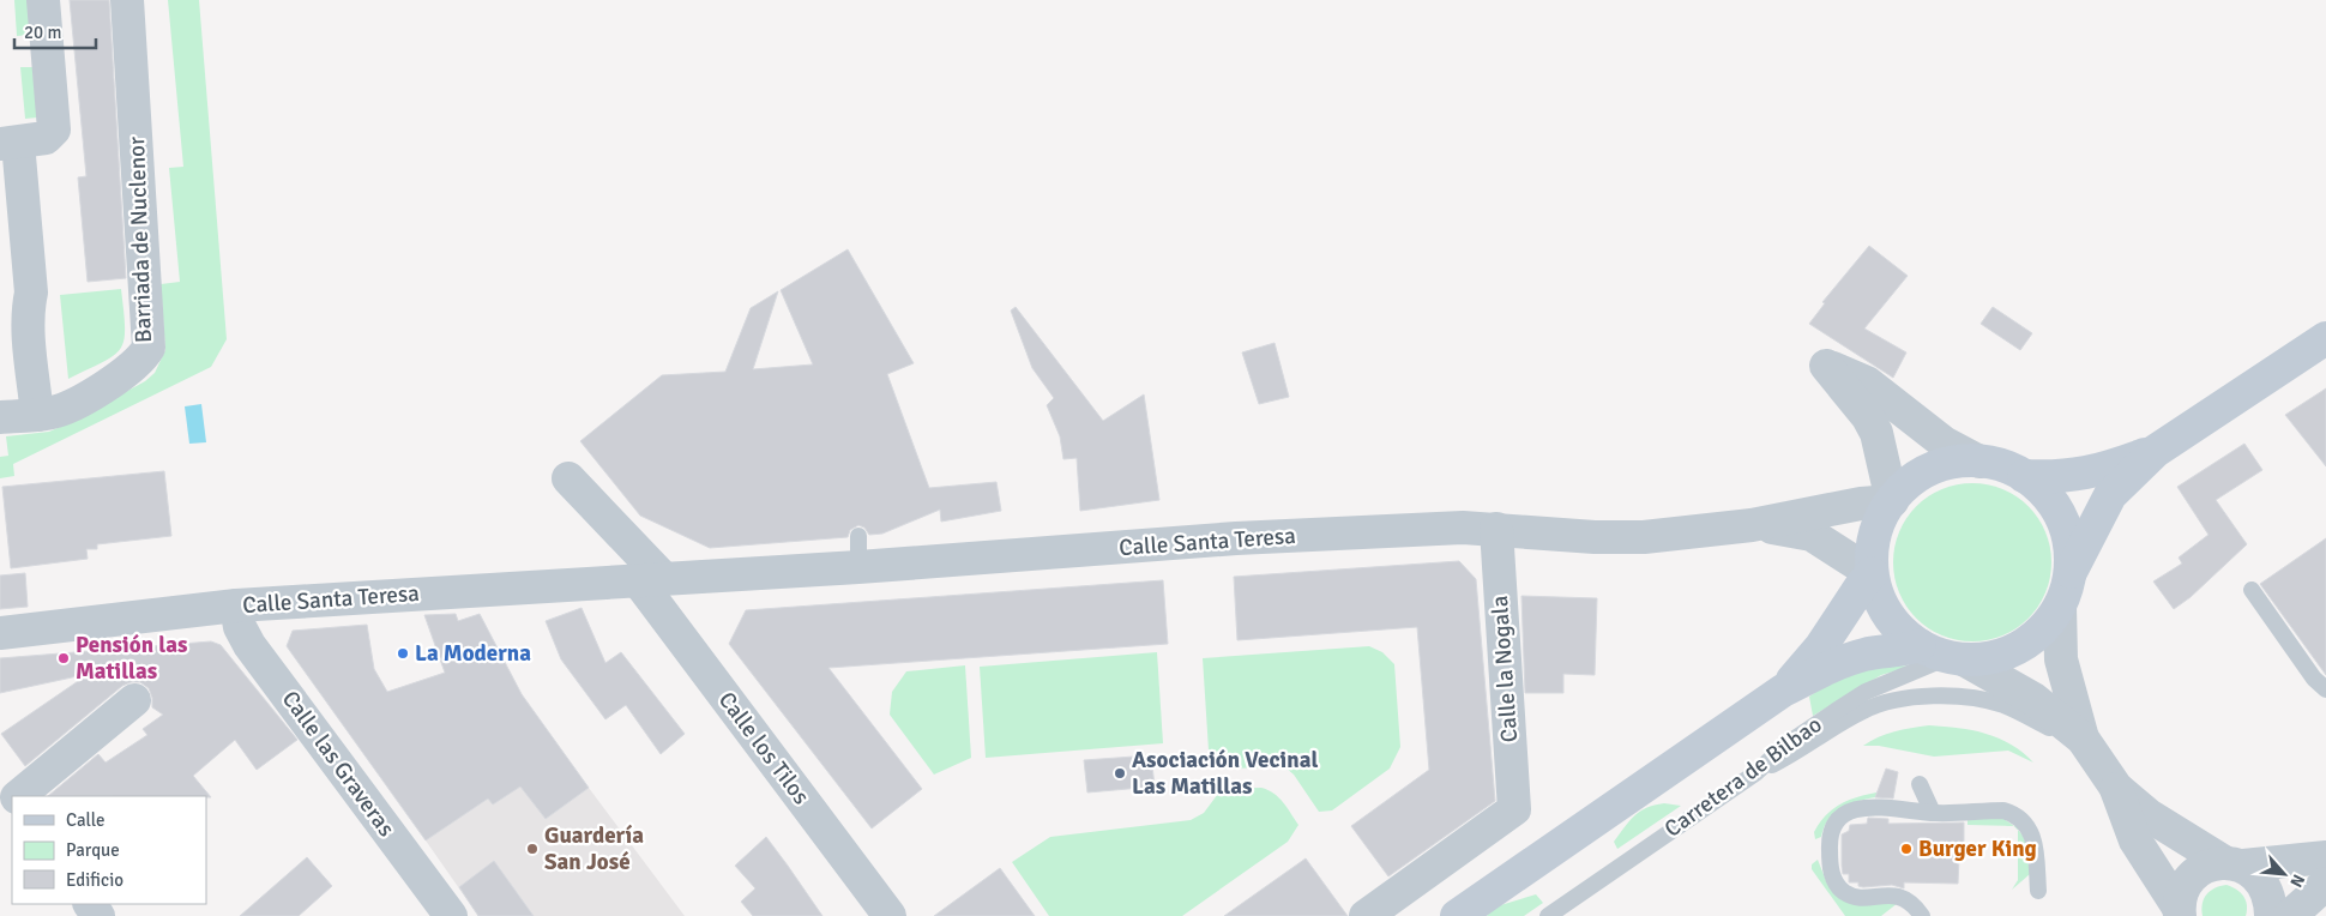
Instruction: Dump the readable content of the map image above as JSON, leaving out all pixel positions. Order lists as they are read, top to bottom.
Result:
{
  "streets": {
    "main road": ["Carretera de Bilbao"],
    "street": [
      "Barriada de Nuclenor",
      "Calle Santa Teresa",
      "Calle la Nogala",
      "Calle los Tilos",
      "Calle las Graveras"
    ]
  },
  "crossings": [
    ["Calle Santa Teresa", "Calle la Nogala"],
    ["Calle Santa Teresa", "Calle los Tilos"],
    ["Calle Santa Teresa", "Calle las Graveras"],
    ["Calle Santa Teresa", "Carretera de Bilbao"]
  ],
  "places": [
    "La Moderna",
    "Pensión las Matillas",
    "Asociación Vecinal Las Matillas",
    "Guardería San José",
    "Burger King"
  ],
  "legend": ["Calle", "Parque", "Edificio"],
  "scale_bar": "20 m",
  "north": "bottom right"
}
